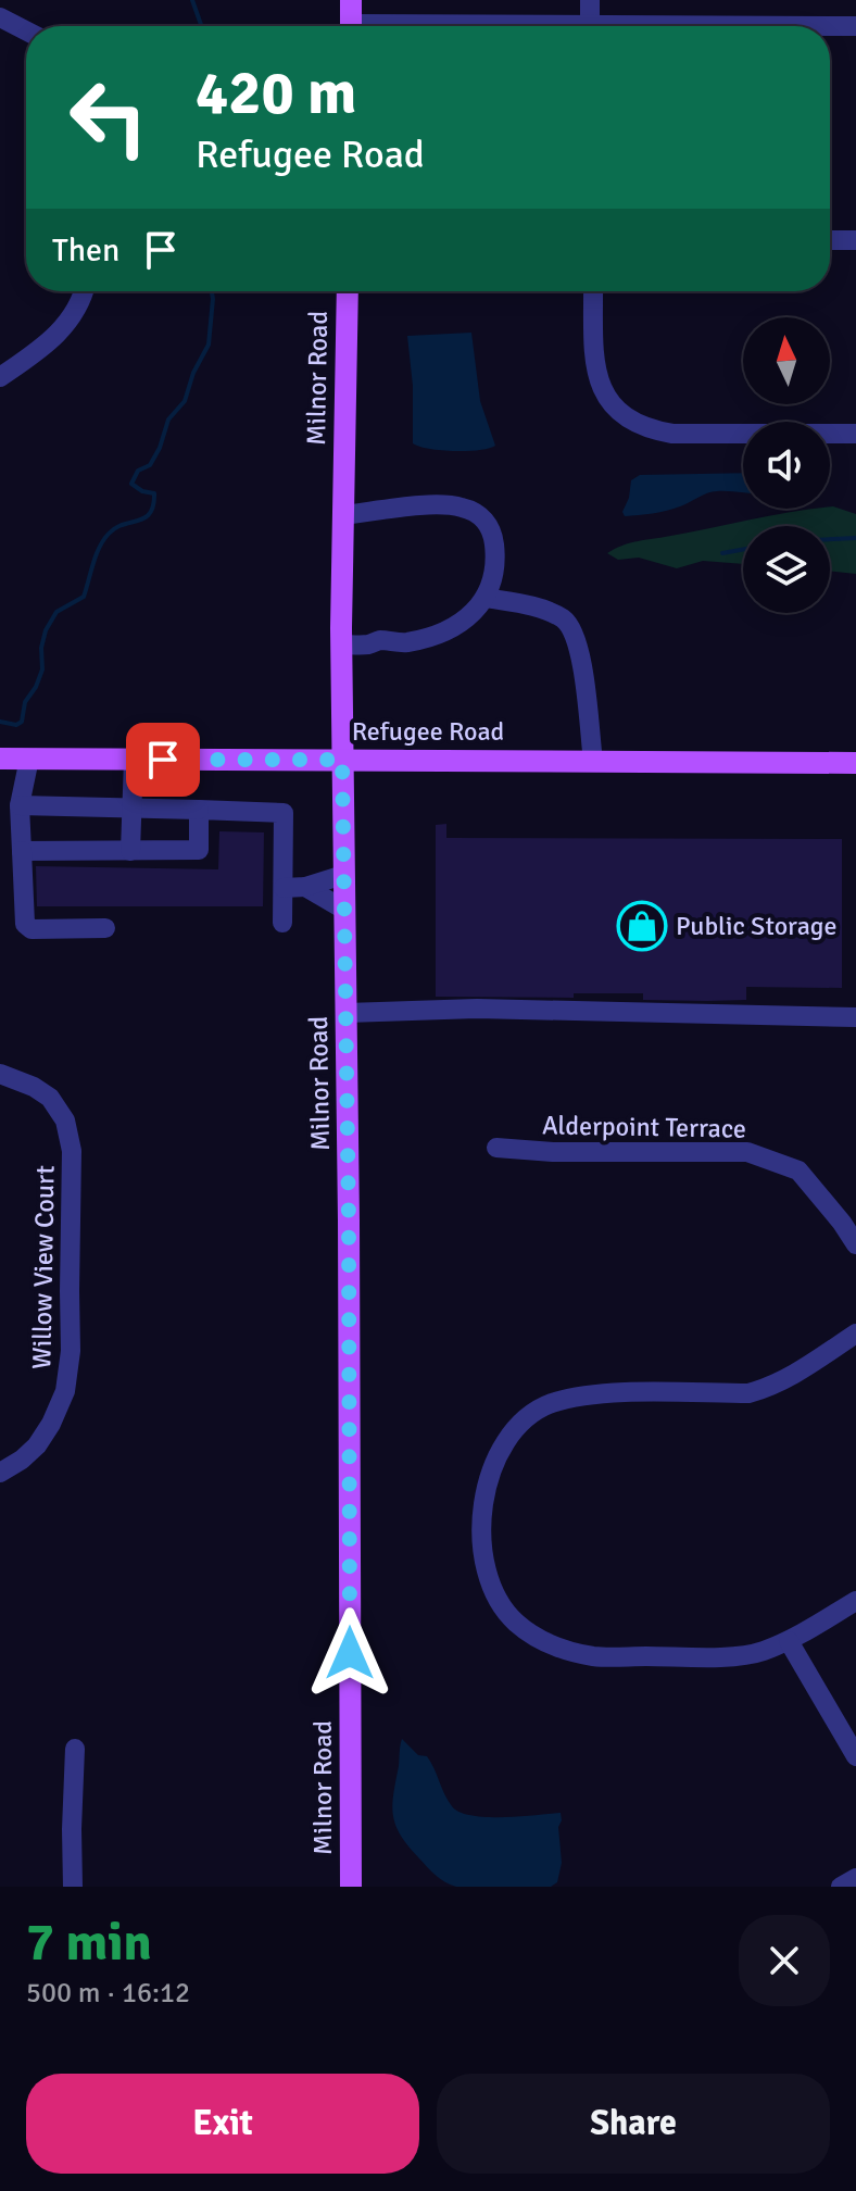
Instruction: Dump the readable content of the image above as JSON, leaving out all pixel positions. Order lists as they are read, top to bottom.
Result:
{
  "streets": {
    "main road": ["Milnor Road", "Refugee Road"],
    "street": ["Alderpoint Terrace", "Willow View Court"]
  },
  "crossings": [
    ["Milnor Road", "Refugee Road"]
  ],
  "places": {
    "shop": ["Public Storage"]
  },
  "north": "top",
  "page": {
    "turn": ["420 m", "Refugee Road"],
    "then": "Then",
    "heading": ["7 min", "500 m · 16:12"],
    "buttons": ["Exit", "Share"]
  }
}
